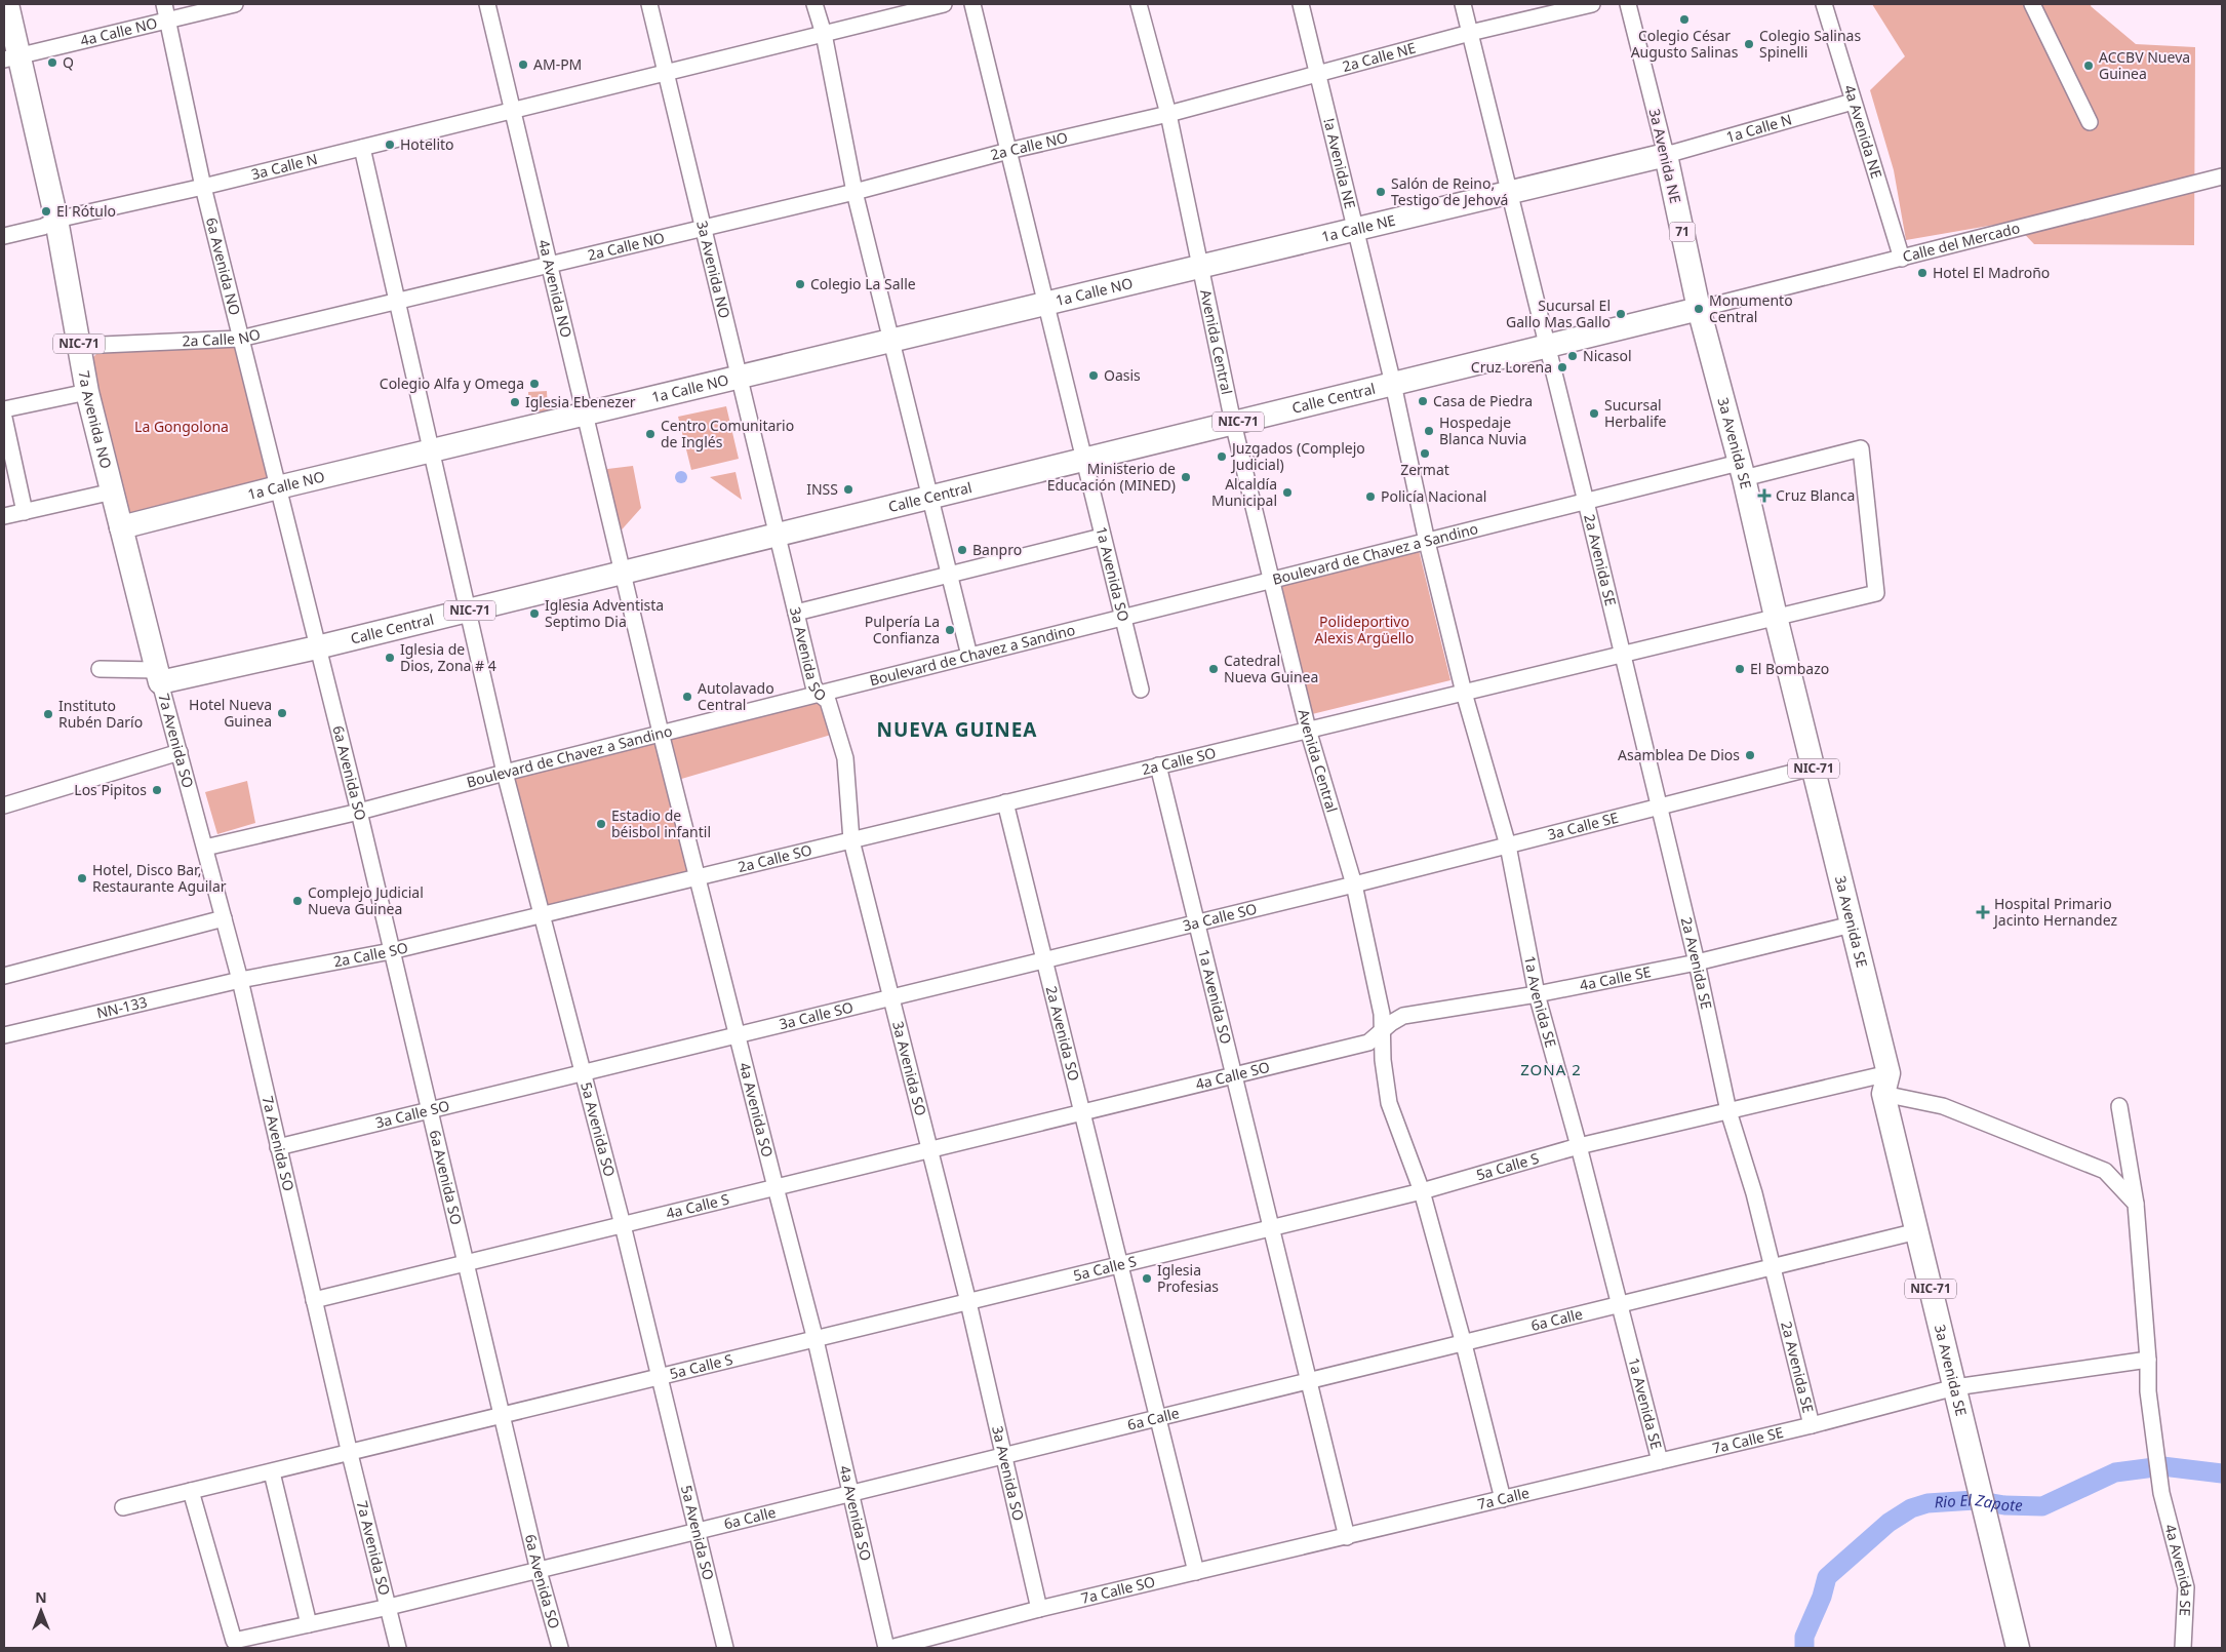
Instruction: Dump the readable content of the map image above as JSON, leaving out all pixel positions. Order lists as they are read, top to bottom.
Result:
{
  "streets": {
    "highway": [
      "3a Avenida NE",
      "1a Calle NE",
      "71",
      "1a Calle NO",
      "NIC-71",
      "Calle Central",
      "7a Avenida NO",
      "3a Avenida SE"
    ],
    "street": [
      "4a Calle NO",
      "2a Calle NE",
      "1a Calle N",
      "4a Avenida NE",
      "2a Calle NO",
      "!a Avenida NE",
      "3a Calle N",
      "Calle del Mercado",
      "6a Avenida NO",
      "3a Avenida NO",
      "4a Avenida NO",
      "Avenida Central",
      "Boulevard de Chavez a Sandino",
      "2a Avenida SE",
      "1a Avenida SO",
      "3a Avenida SO",
      "7a Avenida SO",
      "2a Calle SO",
      "6a Avenida SO",
      "3a Calle SE",
      "3a Calle SO",
      "4a Calle SE",
      "1a Avenida SE",
      "NN-133",
      "2a Avenida SO",
      "4a Calle SO",
      "4a Avenida SO",
      "5a Avenida SO",
      "5a Calle S",
      "4a Calle S",
      "6a Calle",
      "7a Calle SE",
      "7a Calle",
      "4a Avenida SE",
      "7a Calle SO"
    ]
  },
  "crossings": [
    ["4a Calle NO", "6a Avenida NO"],
    ["4a Calle NO", "7a Avenida NO"],
    ["2a Calle NE", "2a Calle NO"],
    ["2a Calle NE", "!a Avenida NE"],
    ["2a Calle NE", "Avenida Central"],
    ["2a Calle NE", "2a Avenida SE"],
    ["1a Calle N", "4a Avenida NE"],
    ["1a Calle N", "3a Avenida NE"],
    ["1a Calle N", "1a Calle NE"],
    ["4a Avenida NE", "Calle del Mercado"],
    ["2a Calle NO", "6a Avenida NO"],
    ["2a Calle NO", "3a Avenida NO"],
    ["2a Calle NO", "4a Avenida NO"],
    ["2a Calle NO", "Avenida Central"],
    ["2a Calle NO", "7a Avenida NO"],
    ["2a Calle NO", "1a Avenida SO"],
    ["2a Calle NO", "5a Avenida SO"],
    ["3a Avenida NE", "1a Calle NE"],
    ["3a Avenida NE", "Calle del Mercado"],
    ["3a Avenida NE", "Calle Central"],
    ["3a Avenida NE", "3a Avenida SE"],
    ["!a Avenida NE", "1a Calle NE"],
    ["!a Avenida NE", "Calle Central"],
    ["!a Avenida NE", "Boulevard de Chavez a Sandino"],
    ["!a Avenida NE", "1a Avenida SE"],
    ["3a Calle N", "6a Avenida NO"],
    ["3a Calle N", "3a Avenida NO"],
    ["3a Calle N", "4a Avenida NO"],
    ["3a Calle N", "7a Avenida NO"],
    ["3a Calle N", "5a Avenida SO"],
    ["1a Calle NE", "1a Calle NO"],
    ["1a Calle NE", "Avenida Central"],
    ["1a Calle NE", "2a Avenida SE"],
    ["Calle del Mercado", "Calle Central"],
    ["Calle del Mercado", "3a Avenida SE"],
    ["6a Avenida NO", "1a Calle NO"],
    ["6a Avenida NO", "Calle Central"],
    ["6a Avenida NO", "6a Avenida SO"],
    ["3a Avenida NO", "1a Calle NO"],
    ["3a Avenida NO", "Calle Central"],
    ["3a Avenida NO", "3a Avenida SO"],
    ["4a Avenida NO", "1a Calle NO"],
    ["4a Avenida NO", "Calle Central"],
    ["4a Avenida NO", "4a Avenida SO"],
    ["1a Calle NO", "Avenida Central"],
    ["1a Calle NO", "7a Avenida NO"],
    ["1a Calle NO", "1a Avenida SO"],
    ["1a Calle NO", "5a Avenida SO"],
    ["Avenida Central", "Calle Central"],
    ["Avenida Central", "Boulevard de Chavez a Sandino"],
    ["Avenida Central", "2a Calle SO"],
    ["Avenida Central", "3a Calle SE"],
    ["Avenida Central", "3a Calle SO"],
    ["Avenida Central", "4a Calle SE"],
    ["Avenida Central", "4a Calle SO"],
    ["Avenida Central", "5a Calle S"],
    ["Avenida Central", "6a Calle"],
    ["Avenida Central", "7a Calle"],
    ["Calle Central", "7a Avenida NO"],
    ["Calle Central", "3a Avenida SE"],
    ["Calle Central", "2a Avenida SE"],
    ["Calle Central", "1a Avenida SO"],
    ["Calle Central", "3a Avenida SO"],
    ["Calle Central", "7a Avenida SO"],
    ["Calle Central", "6a Avenida SO"],
    ["Calle Central", "4a Avenida SO"],
    ["Calle Central", "5a Avenida SO"],
    ["7a Avenida NO", "7a Avenida SO"],
    ["3a Avenida SE", "Boulevard de Chavez a Sandino"],
    ["3a Avenida SE", "2a Calle SO"],
    ["3a Avenida SE", "3a Calle SE"],
    ["3a Avenida SE", "4a Calle SE"],
    ["3a Avenida SE", "5a Calle S"],
    ["3a Avenida SE", "6a Calle"],
    ["3a Avenida SE", "7a Calle SE"],
    ["Boulevard de Chavez a Sandino", "2a Avenida SE"],
    ["Boulevard de Chavez a Sandino", "1a Avenida SO"],
    ["Boulevard de Chavez a Sandino", "3a Avenida SO"],
    ["Boulevard de Chavez a Sandino", "7a Avenida SO"],
    ["Boulevard de Chavez a Sandino", "2a Calle SO"],
    ["Boulevard de Chavez a Sandino", "6a Avenida SO"],
    ["Boulevard de Chavez a Sandino", "1a Avenida SE"],
    ["Boulevard de Chavez a Sandino", "4a Avenida SO"],
    ["Boulevard de Chavez a Sandino", "5a Avenida SO"],
    ["2a Avenida SE", "2a Calle SO"],
    ["2a Avenida SE", "3a Calle SE"],
    ["2a Avenida SE", "4a Calle SE"],
    ["2a Avenida SE", "5a Calle S"],
    ["2a Avenida SE", "6a Calle"],
    ["2a Avenida SE", "7a Calle SE"],
    ["1a Avenida SO", "2a Calle SO"],
    ["1a Avenida SO", "3a Calle SO"],
    ["1a Avenida SO", "4a Calle SO"],
    ["1a Avenida SO", "5a Calle S"],
    ["1a Avenida SO", "6a Calle"],
    ["1a Avenida SO", "7a Calle"],
    ["1a Avenida SO", "7a Calle SO"],
    ["3a Avenida SO", "2a Calle SO"],
    ["3a Avenida SO", "3a Calle SO"],
    ["3a Avenida SO", "5a Calle S"],
    ["3a Avenida SO", "4a Calle S"],
    ["3a Avenida SO", "6a Calle"],
    ["3a Avenida SO", "7a Calle SO"],
    ["7a Avenida SO", "2a Calle SO"],
    ["7a Avenida SO", "3a Calle SO"],
    ["7a Avenida SO", "NN-133"],
    ["7a Avenida SO", "5a Calle S"],
    ["7a Avenida SO", "4a Calle S"],
    ["7a Avenida SO", "6a Calle"],
    ["2a Calle SO", "6a Avenida SO"],
    ["2a Calle SO", "1a Avenida SE"],
    ["2a Calle SO", "NN-133"],
    ["2a Calle SO", "2a Avenida SO"],
    ["2a Calle SO", "4a Avenida SO"],
    ["2a Calle SO", "5a Avenida SO"],
    ["6a Avenida SO", "3a Calle SO"],
    ["6a Avenida SO", "5a Calle S"],
    ["6a Avenida SO", "4a Calle S"],
    ["6a Avenida SO", "6a Calle"],
    ["3a Calle SE", "3a Calle SO"],
    ["3a Calle SE", "1a Avenida SE"],
    ["3a Calle SO", "2a Avenida SO"],
    ["3a Calle SO", "4a Avenida SO"],
    ["3a Calle SO", "5a Avenida SO"],
    ["4a Calle SE", "1a Avenida SE"],
    ["4a Calle SE", "4a Calle SO"],
    ["1a Avenida SE", "5a Calle S"],
    ["1a Avenida SE", "6a Calle"],
    ["1a Avenida SE", "7a Calle SE"],
    ["1a Avenida SE", "7a Calle"],
    ["2a Avenida SO", "4a Calle SO"],
    ["2a Avenida SO", "5a Calle S"],
    ["2a Avenida SO", "4a Calle S"],
    ["2a Avenida SO", "6a Calle"],
    ["2a Avenida SO", "7a Calle SO"],
    ["4a Calle SO", "4a Calle S"],
    ["4a Avenida SO", "5a Calle S"],
    ["4a Avenida SO", "4a Calle S"],
    ["4a Avenida SO", "6a Calle"],
    ["5a Avenida SO", "5a Calle S"],
    ["5a Avenida SO", "4a Calle S"],
    ["5a Avenida SO", "6a Calle"],
    ["5a Calle S", "6a Calle"],
    ["7a Calle SE", "7a Calle"],
    ["7a Calle SE", "4a Avenida SE"],
    ["7a Calle", "7a Calle SO"]
  ],
  "districts": ["NUEVA GUINEA", "ZONA 2"],
  "water": ["Rio El Zapote"],
  "parks": ["La Gongolona", "Polideportivo Alexis Argüello"],
  "places": {
    "other": [
      "Colegio César Augusto Salinas",
      "Colegio Salinas Spinelli",
      "Q",
      "AM-PM",
      "ACCBV Nueva Guinea",
      "Hotelito",
      "Salón de Reino, Testigo de Jehová",
      "El Rótulo",
      "Hotel El Madroño",
      "Colegio La Salle",
      "Monumento Central",
      "Sucursal El Gallo Mas Gallo",
      "Nicasol",
      "Cruz Lorena",
      "Oasis",
      "Colegio Alfa y Omega",
      "Casa de Piedra",
      "Iglesia Ebenezer",
      "Sucursal Herbalife",
      "Hospedaje Blanca Nuvia",
      "Centro Comunitario de Inglés",
      "Zermat",
      "Juzgados (Complejo Judicial)",
      "Ministerio de Educación (MINED)",
      "INSS",
      "Alcaldía Municipal",
      "Policía Nacional",
      "Banpro",
      "Iglesia Adventista Septimo Dia",
      "Pulpería La Confianza",
      "Iglesia de Dios, Zona # 4",
      "Catedral Nueva Guinea",
      "El Bombazo",
      "Autolavado Central",
      "Hotel Nueva Guinea",
      "Instituto Rubén Darío",
      "Asamblea De Dios",
      "Los Pipitos",
      "Estadio de béisbol infantil",
      "Hotel, Disco Bar, Restaurante Aguilar",
      "Complejo Judicial Nueva Guinea",
      "Iglesia Profesias"
    ],
    "health": ["Cruz Blanca", "Hospital Primario Jacinto Hernandez"]
  },
  "north": "top"
}
